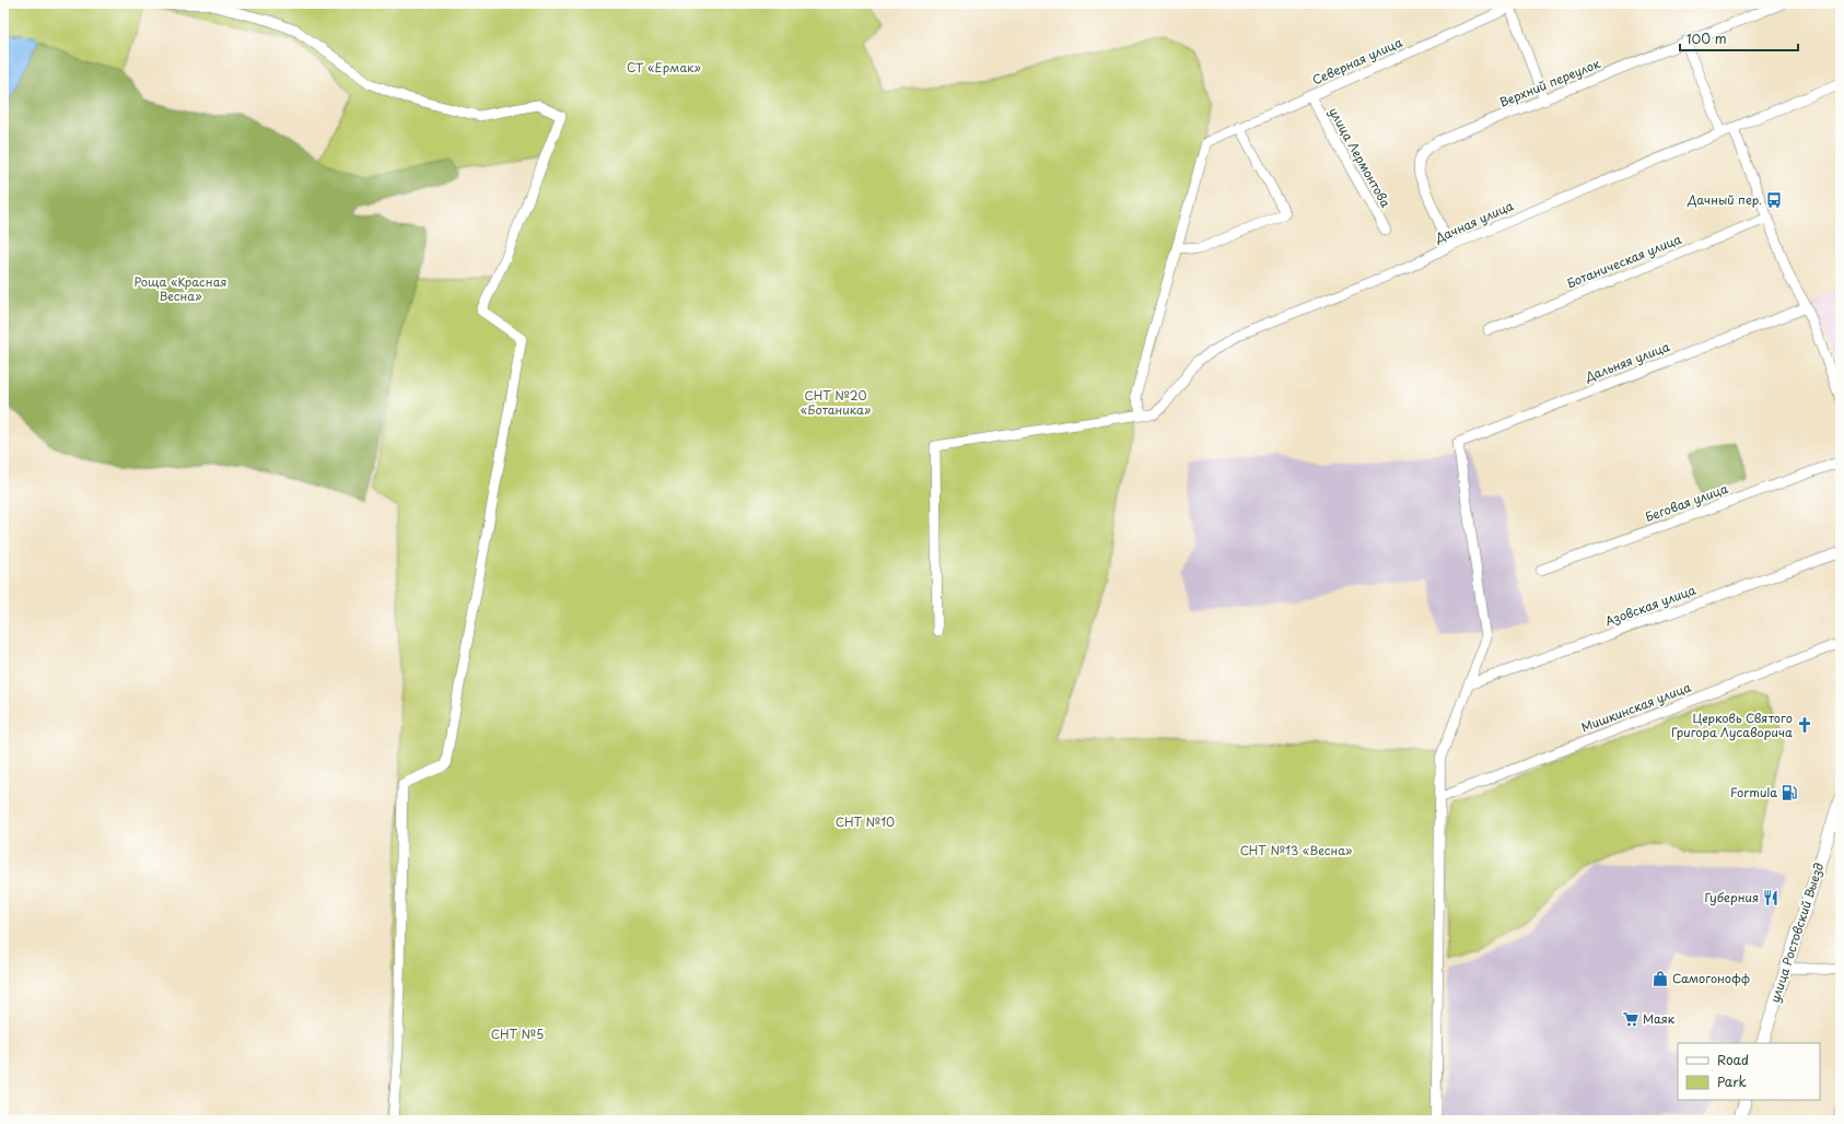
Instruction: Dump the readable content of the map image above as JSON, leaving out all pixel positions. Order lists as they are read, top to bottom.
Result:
{
  "streets": {
    "main road": ["улица Ростовский Выезд"],
    "street": [
      "Северная улица",
      "Верхний переулок",
      "улица Лермонтова",
      "Дачная улица",
      "Ботаническая улица",
      "Дальняя улица",
      "Беговая улица",
      "Азовская улица",
      "Мишкинская улица"
    ]
  },
  "crossings": [
    ["Северная улица", "улица Лермонтова"],
    ["Верхний переулок", "Дачная улица"],
    ["Дальняя улица", "Азовская улица"]
  ],
  "parks": [
    "СТ «Ермак»",
    "Роща «Красная Весна»",
    "СНТ №20 «Ботаника»",
    "СНТ №10",
    "СНТ №13 «Весна»",
    "СНТ №5"
  ],
  "places": {
    "bus stop": ["Дачный пер."],
    "church": ["Церковь Святого Григора Лусаворича"],
    "fuel station": ["Formula"],
    "restaurant": ["Губерния"],
    "shop": ["Самогонофф"],
    "supermarket": ["Маяк"]
  },
  "legend": ["Road", "Park"],
  "scale_bar": "100 m"
}
